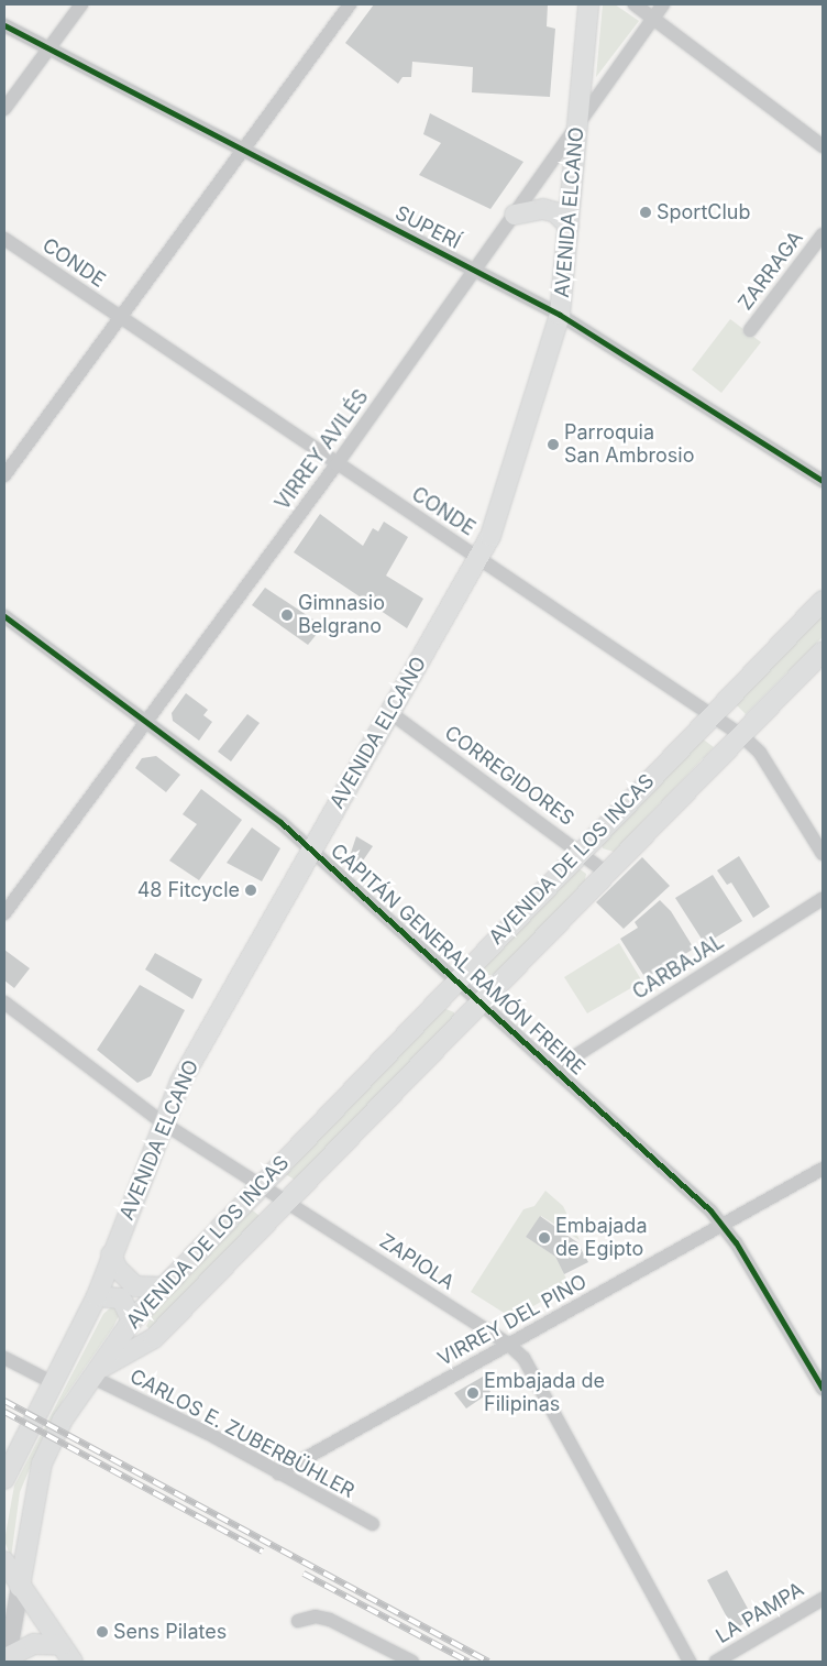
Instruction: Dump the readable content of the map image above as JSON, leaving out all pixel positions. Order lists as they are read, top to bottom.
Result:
{
  "streets": {
    "main road": ["AVENIDA ELCANO", "AVENIDA DE LOS INCAS"],
    "street": [
      "SUPERÍ",
      "CONDE",
      "ZARRAGA",
      "VIRREY AVILÉS",
      "CORREGIDORES",
      "CAPITÁN GENERAL RAMÓN FREIRE",
      "CARBAJAL",
      "ZAPIOLA",
      "VIRREY DEL PINO",
      "CARLOS E. ZUBERBÜHLER",
      "LA PAMPA"
    ]
  },
  "crossings": [
    ["AVENIDA ELCANO", "SUPERÍ"],
    ["AVENIDA ELCANO", "CONDE"],
    ["AVENIDA ELCANO", "VIRREY AVILÉS"],
    ["AVENIDA ELCANO", "CORREGIDORES"],
    ["AVENIDA ELCANO", "CAPITÁN GENERAL RAMÓN FREIRE"],
    ["AVENIDA ELCANO", "ZAPIOLA"],
    ["SUPERÍ", "VIRREY AVILÉS"],
    ["CONDE", "VIRREY AVILÉS"],
    ["CONDE", "AVENIDA DE LOS INCAS"],
    ["VIRREY AVILÉS", "CAPITÁN GENERAL RAMÓN FREIRE"],
    ["CORREGIDORES", "AVENIDA DE LOS INCAS"],
    ["AVENIDA DE LOS INCAS", "CAPITÁN GENERAL RAMÓN FREIRE"],
    ["AVENIDA DE LOS INCAS", "ZAPIOLA"],
    ["AVENIDA DE LOS INCAS", "CARLOS E. ZUBERBÜHLER"],
    ["CAPITÁN GENERAL RAMÓN FREIRE", "CARBAJAL"],
    ["CAPITÁN GENERAL RAMÓN FREIRE", "VIRREY DEL PINO"],
    ["ZAPIOLA", "VIRREY DEL PINO"],
    ["VIRREY DEL PINO", "CARLOS E. ZUBERBÜHLER"]
  ],
  "places": [
    "SportClub",
    "Parroquia San Ambrosio",
    "Gimnasio Belgrano",
    "48 Fitcycle",
    "Embajada de Egipto",
    "Embajada de Filipinas",
    "Sens Pilates"
  ]
}
